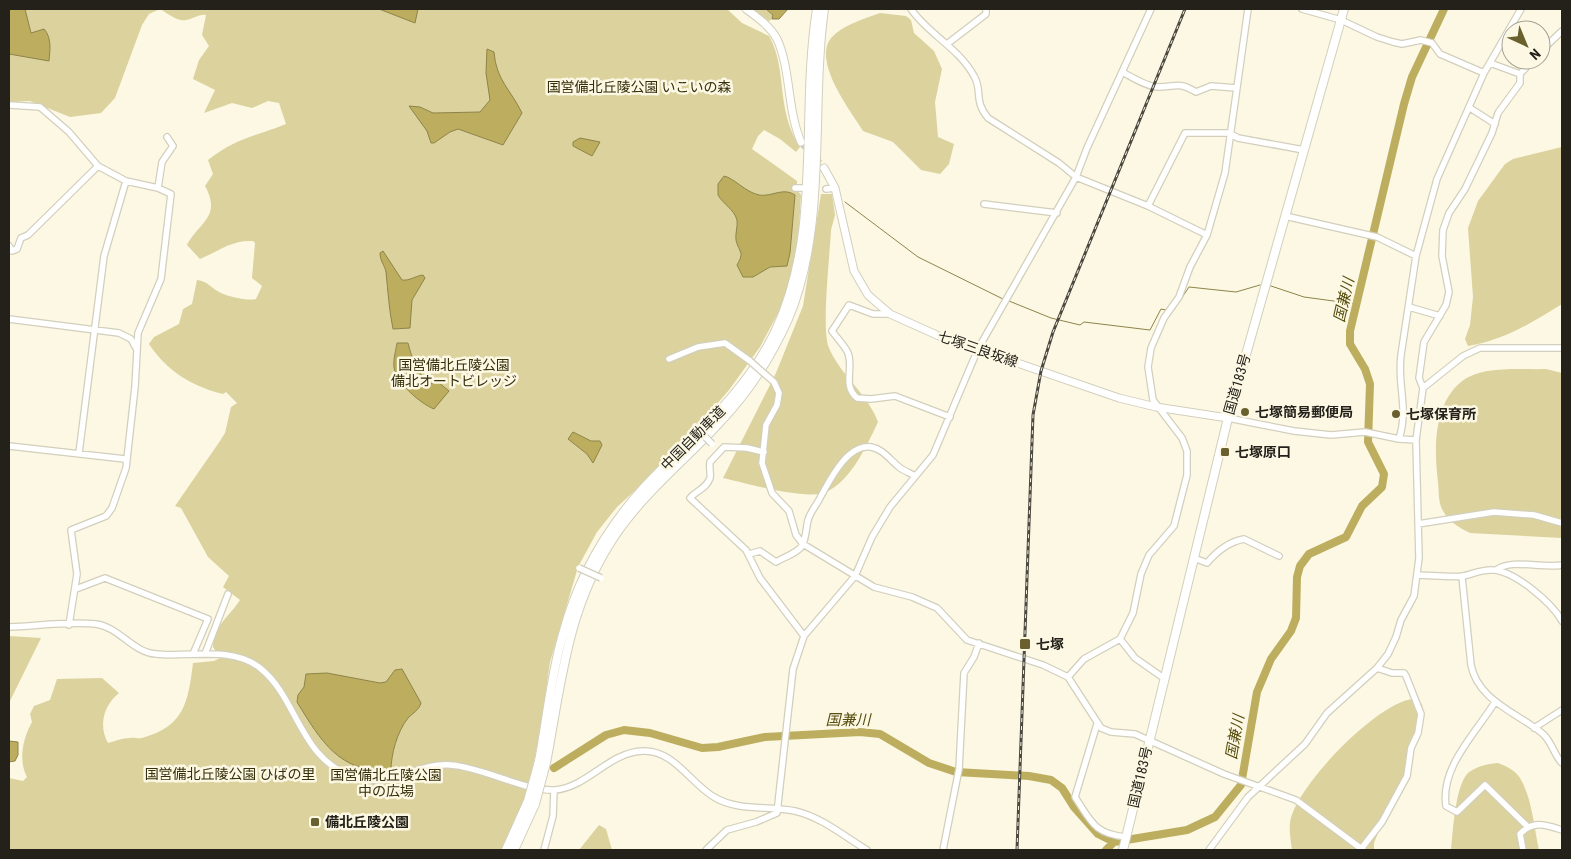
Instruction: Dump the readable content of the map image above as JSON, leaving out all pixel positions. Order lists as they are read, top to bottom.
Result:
{
  "streets": {
    "highway": ["国道183号", "中国自動車道"],
    "main road": ["七塚三良坂線"]
  },
  "crossings": [
    ["七塚三良坂線", "国道183号"]
  ],
  "water": ["国兼川"],
  "parks": [
    "国営備北丘陵公園 いこいの森",
    "国営備北丘陵公園 備北オートビレッジ",
    "国営備北丘陵公園 ひばの里",
    "国営備北丘陵公園 中の広場"
  ],
  "places": {
    "other": ["七塚簡易郵便局", "七塚保育所"],
    "transit": ["七塚原口", "七塚", "備北丘陵公園"]
  },
  "north": "bottom right"
}
